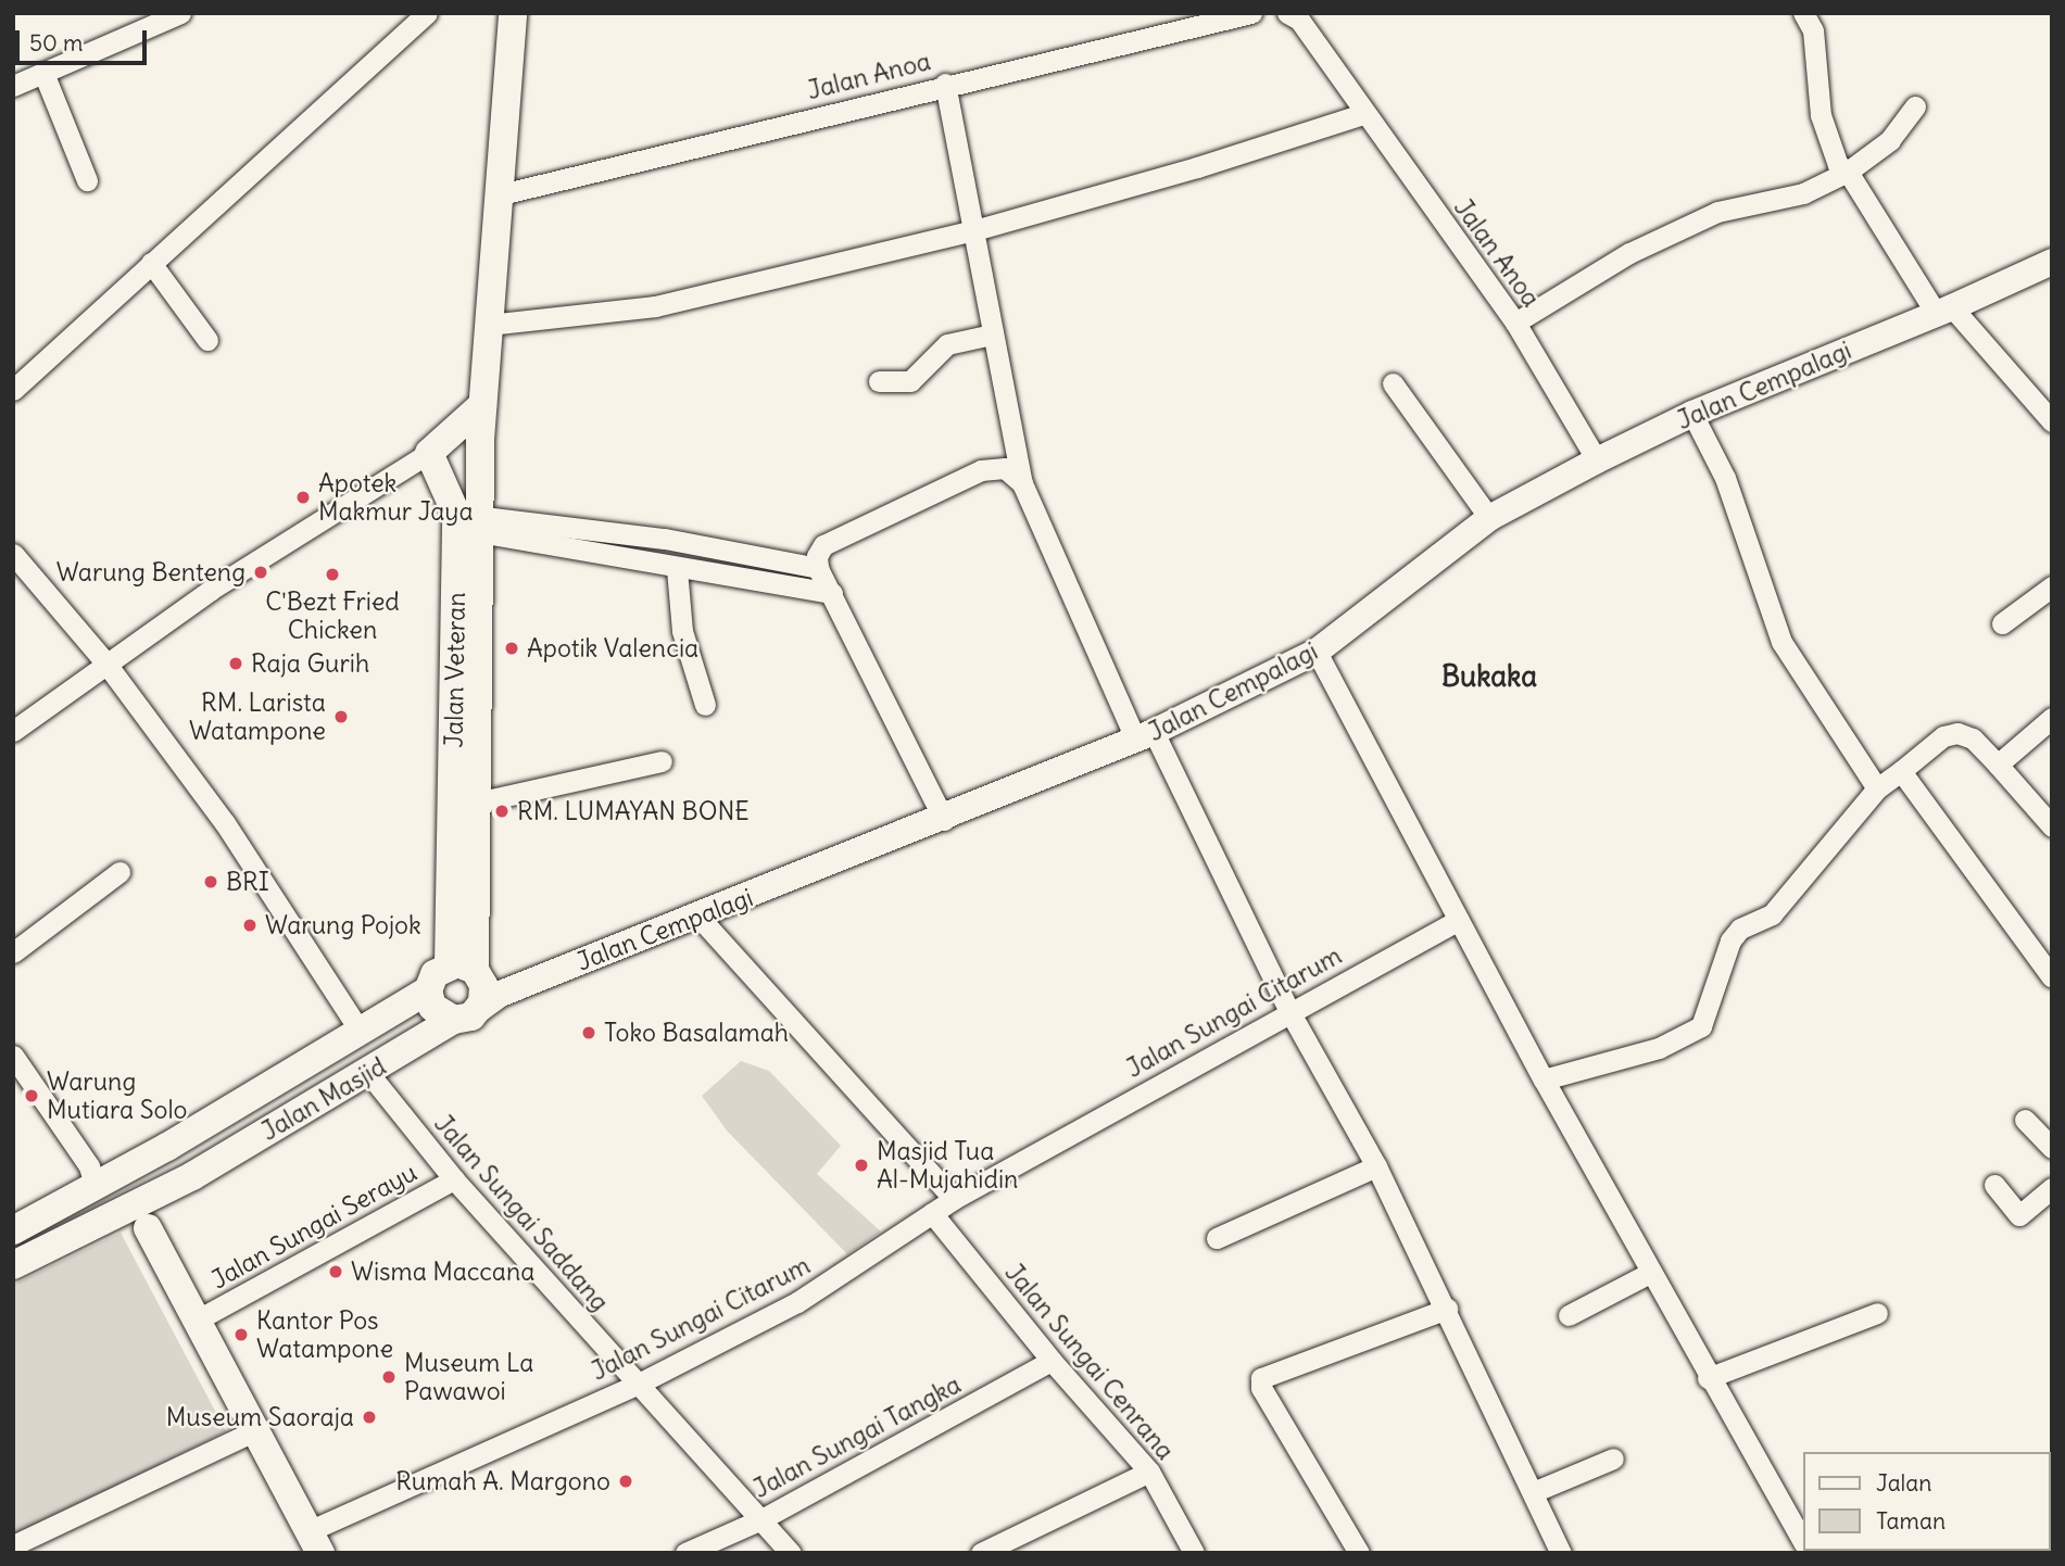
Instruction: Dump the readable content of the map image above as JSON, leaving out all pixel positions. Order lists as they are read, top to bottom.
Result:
{
  "streets": {
    "main road": ["Jalan Veteran", "Jalan Masjid"],
    "street": [
      "Jalan Anoa",
      "Jalan Cempalagi",
      "Jalan Sungai Citarum",
      "Jalan Sungai Saddang",
      "Jalan Sungai Serayu",
      "Jalan Sungai Cenrana",
      "Jalan Sungai Tangka"
    ]
  },
  "crossings": [
    ["Jalan Anoa", "Jalan Cempalagi"],
    ["Jalan Anoa", "Jalan Veteran"],
    ["Jalan Cempalagi", "Jalan Veteran"],
    ["Jalan Cempalagi", "Jalan Masjid"],
    ["Jalan Veteran", "Jalan Masjid"],
    ["Jalan Sungai Citarum", "Jalan Sungai Saddang"],
    ["Jalan Sungai Citarum", "Jalan Sungai Cenrana"],
    ["Jalan Masjid", "Jalan Sungai Saddang"],
    ["Jalan Sungai Saddang", "Jalan Sungai Serayu"],
    ["Jalan Sungai Saddang", "Jalan Sungai Tangka"],
    ["Jalan Sungai Cenrana", "Jalan Sungai Tangka"]
  ],
  "districts": ["Bukaka"],
  "places": [
    "Apotek Makmur Jaya",
    "Warung Benteng",
    "C'Bezt Fried Chicken",
    "Apotik Valencia",
    "Raja Gurih",
    "RM. Larista Watampone",
    "RM. LUMAYAN BONE",
    "BRI",
    "Warung Pojok",
    "Toko Basalamah",
    "Warung Mutiara Solo",
    "Masjid Tua Al-Mujahidin",
    "Wisma Maccana",
    "Kantor Pos Watampone",
    "Museum La Pawawoi",
    "Museum Saoraja",
    "Rumah A. Margono"
  ],
  "legend": ["Jalan", "Taman"],
  "scale_bar": "50 m"
}
